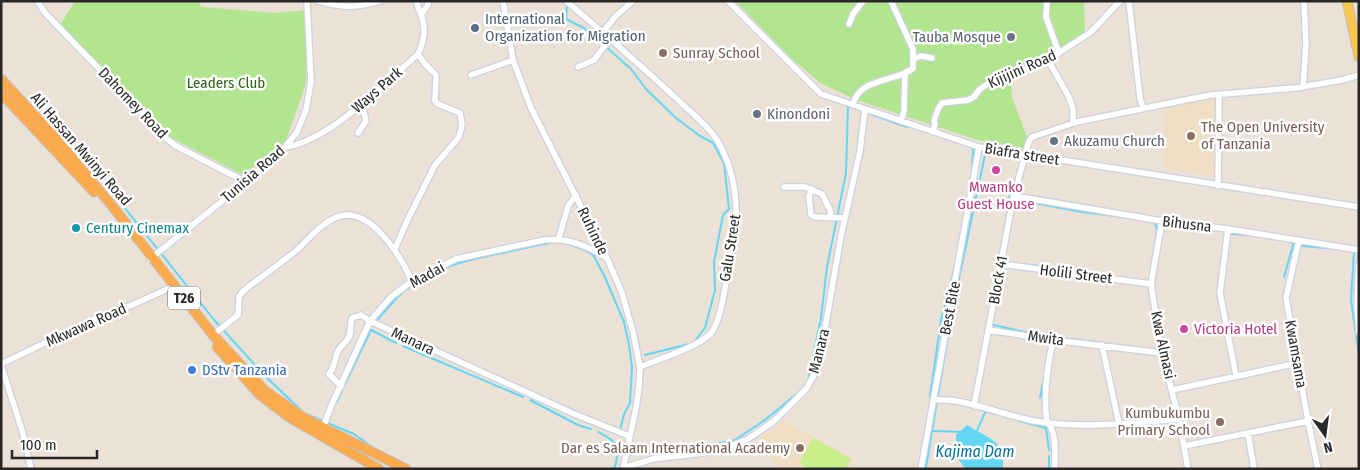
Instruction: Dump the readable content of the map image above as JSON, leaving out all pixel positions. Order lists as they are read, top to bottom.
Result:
{
  "streets": {
    "highway": ["Ali Hassan Mwinyi Road", "T26"],
    "street": [
      "Kijijini Road",
      "Ways Park",
      "Dahomey Road",
      "Biafra street",
      "Tunisia Road",
      "Bihusna",
      "Ruhinde",
      "Galu Street",
      "Holili Street",
      "Madai",
      "Block 41",
      "Best Bite",
      "Mkwawa Road",
      "Mwita",
      "Manara",
      "Kwa Almasi",
      "Kwamsama"
    ]
  },
  "crossings": [
    ["Kijijini Road", "Biafra street"],
    ["Ways Park", "Tunisia Road"],
    ["Dahomey Road", "Tunisia Road"],
    ["Ali Hassan Mwinyi Road", "Tunisia Road"],
    ["Ali Hassan Mwinyi Road", "Madai"],
    ["Ali Hassan Mwinyi Road", "Mkwawa Road"],
    ["Biafra street", "Block 41"],
    ["Biafra street", "Best Bite"],
    ["Biafra street", "Manara"],
    ["Bihusna", "Block 41"],
    ["Bihusna", "Kwa Almasi"],
    ["Bihusna", "Kwamsama"],
    ["Ruhinde", "Galu Street"],
    ["Ruhinde", "Madai"],
    ["Ruhinde", "Manara"],
    ["Holili Street", "Block 41"],
    ["Holili Street", "Kwa Almasi"],
    ["Madai", "Manara"],
    ["Block 41", "Mwita"],
    ["Mwita", "Kwa Almasi"]
  ],
  "water": ["Kajima Dam"],
  "parks": ["Leaders Club"],
  "places": [
    "International Organization for Migration",
    "Tauba Mosque",
    "Sunray School",
    "Kinondoni",
    "The Open University of Tanzania",
    "Akuzamu Church",
    "Mwamko Guest House",
    "Century Cinemax",
    "Victoria Hotel",
    "DStv Tanzania",
    "Kumbukumbu Primary School",
    "Dar es Salaam International Academy"
  ],
  "scale_bar": "100 m",
  "north": "bottom"
}
